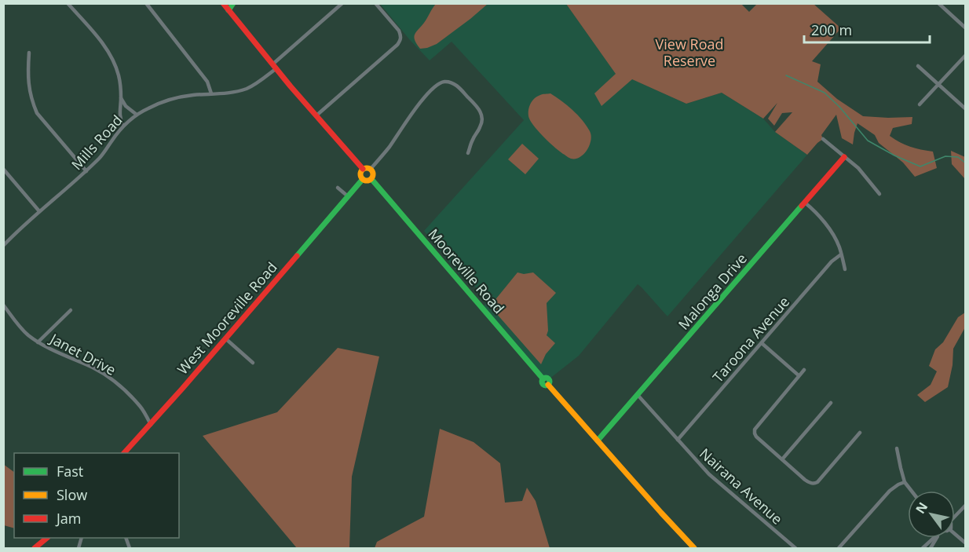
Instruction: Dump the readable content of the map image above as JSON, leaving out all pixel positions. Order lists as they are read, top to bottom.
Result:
{
  "streets": {
    "main road": ["Mooreville Road", "Malonga Drive", "West Mooreville Road"],
    "street": [
      "Mills Road",
      "Taroona Avenue",
      "Janet Drive",
      "Nairana Avenue"
    ]
  },
  "crossings": [
    ["Mooreville Road", "Malonga Drive"],
    ["Mooreville Road", "West Mooreville Road"],
    ["Malonga Drive", "Nairana Avenue"],
    ["West Mooreville Road", "Janet Drive"],
    ["Taroona Avenue", "Nairana Avenue"]
  ],
  "parks": ["View Road Reserve"],
  "legend": ["Fast", "Slow", "Jam"],
  "scale_bar": "200 m",
  "north": "top left"
}
